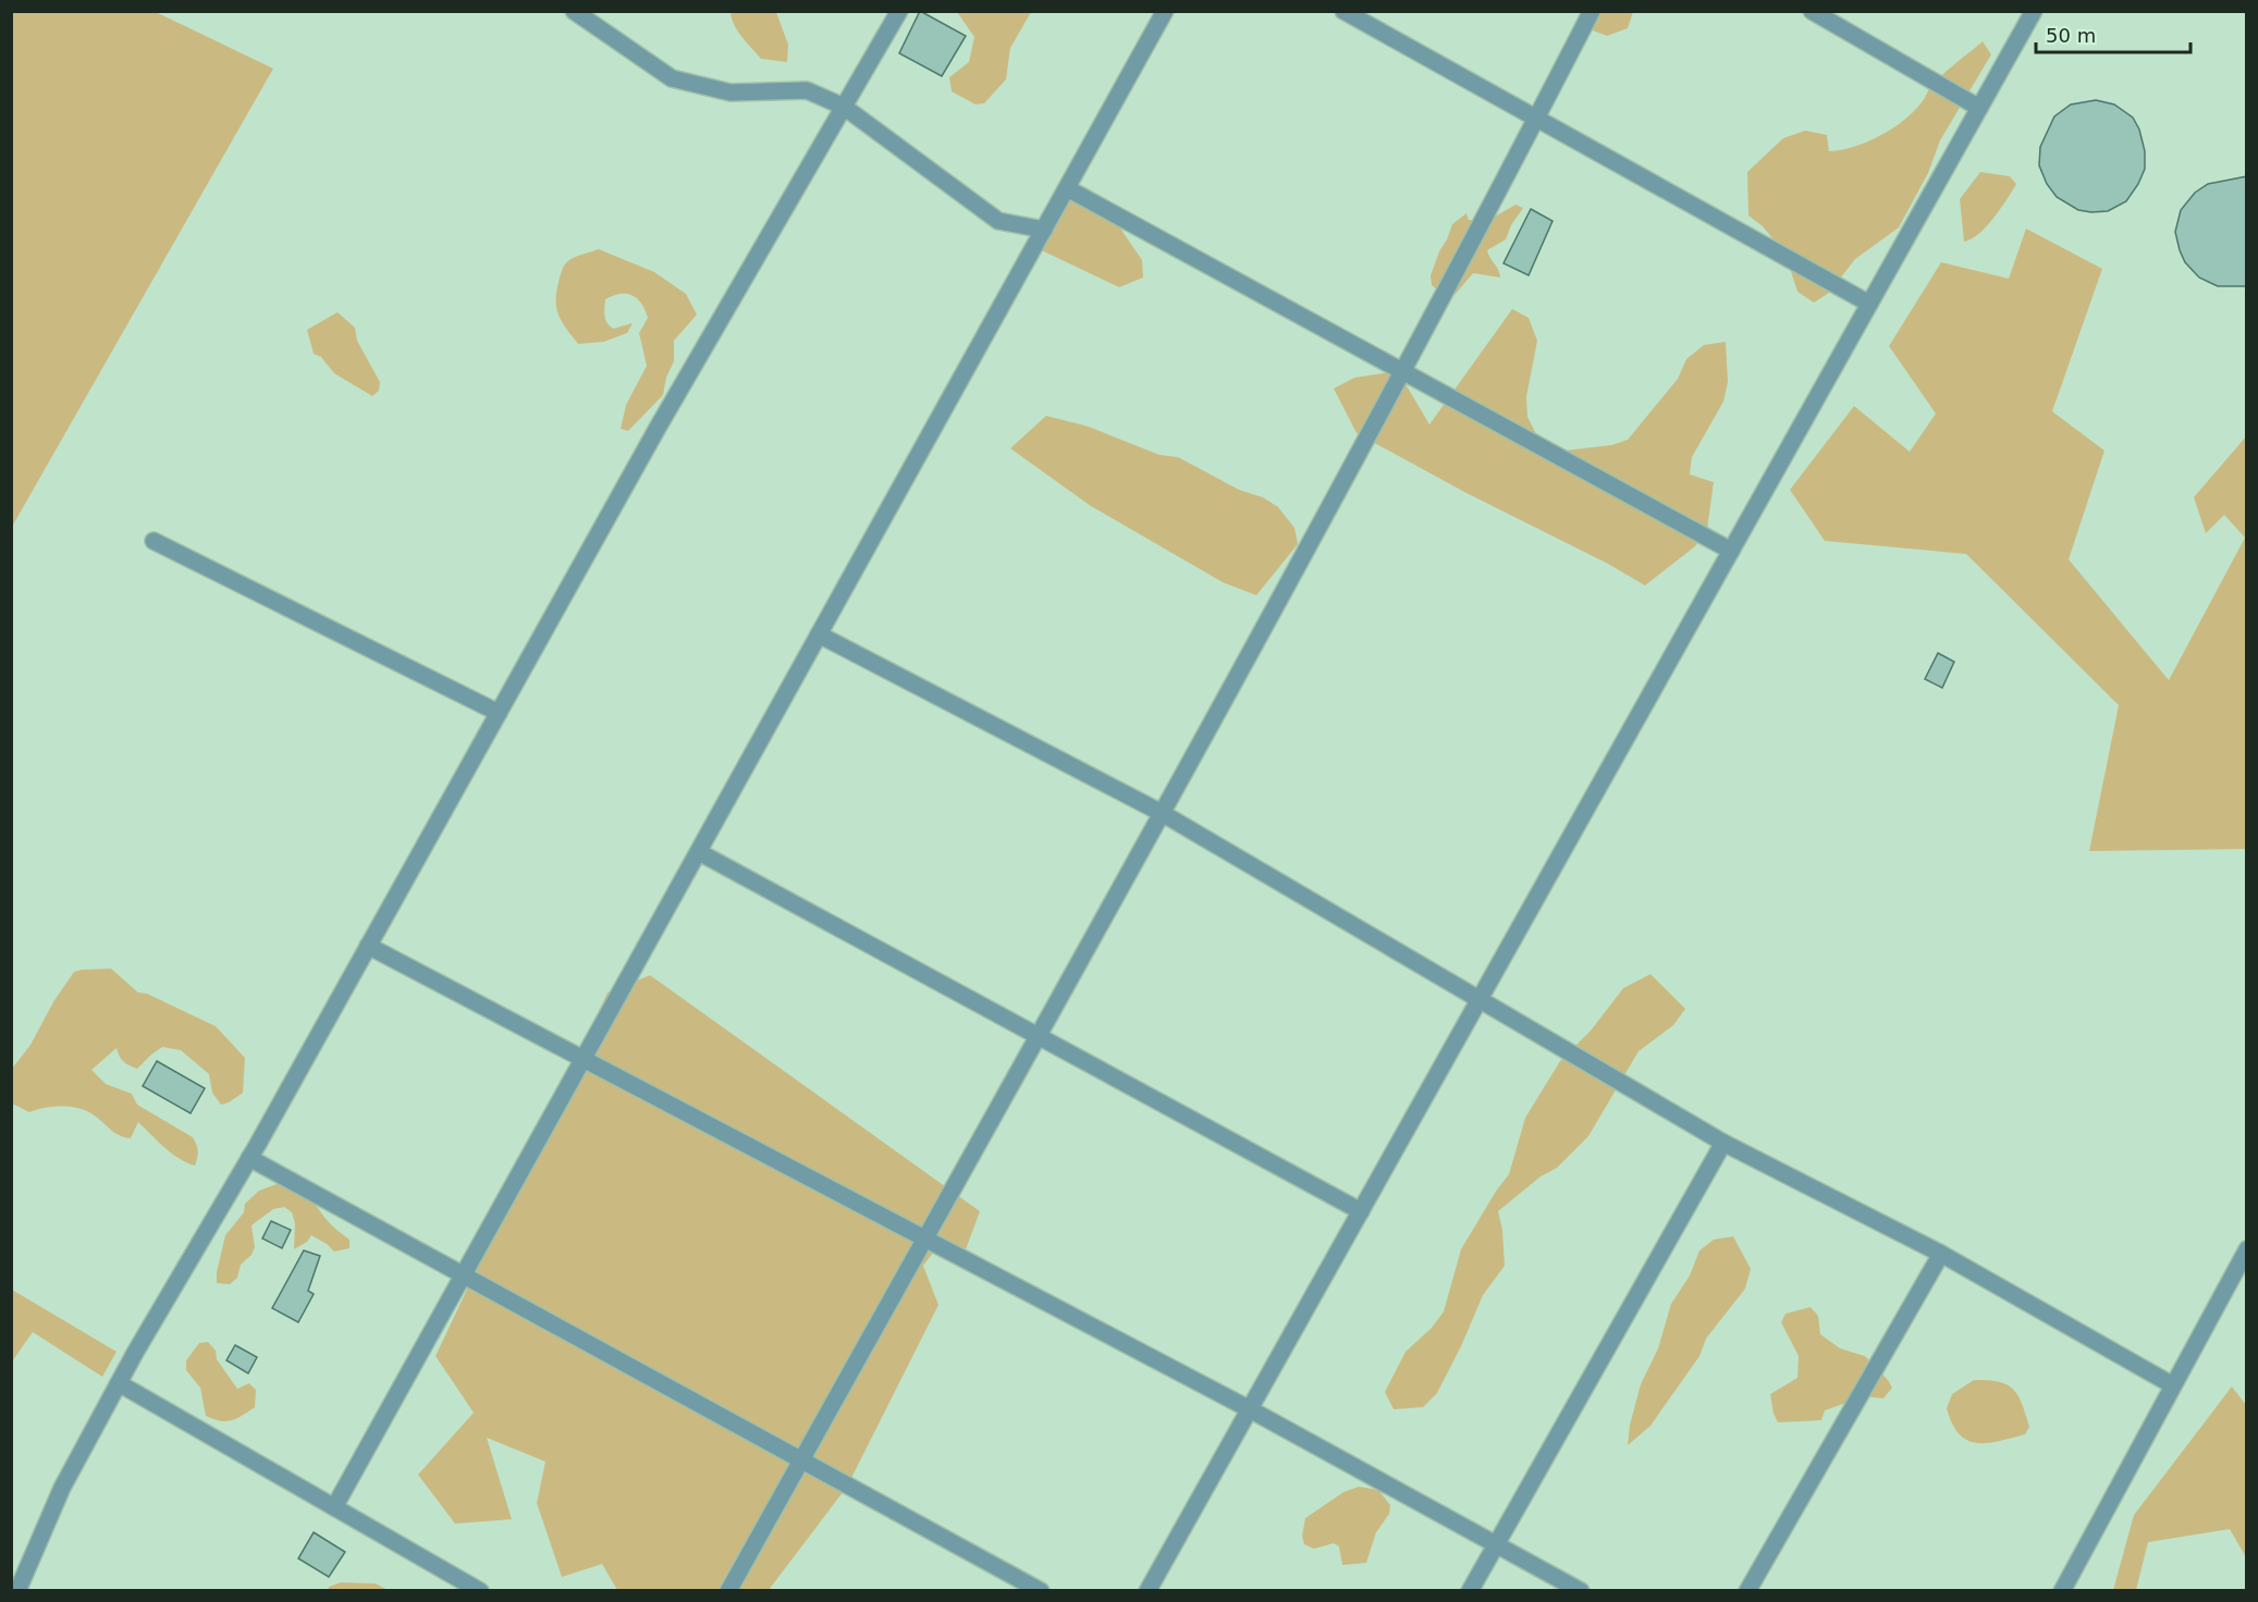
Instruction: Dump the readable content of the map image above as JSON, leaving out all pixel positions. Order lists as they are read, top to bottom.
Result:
{
  "scale_bar": "50 m"
}
